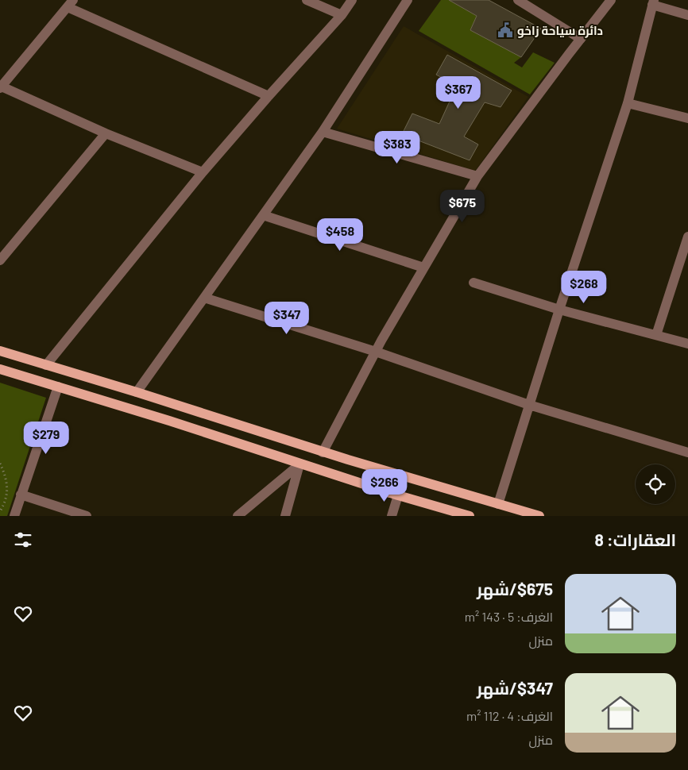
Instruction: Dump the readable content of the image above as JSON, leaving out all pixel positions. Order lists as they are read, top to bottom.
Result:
{
  "places": {
    "public building": ["دائرة سياحة زاخو"]
  },
  "page": {
    "price": [
      "$367",
      "$383",
      "$675",
      "$458",
      "$268",
      "$347",
      "$279",
      "$266"
    ],
    "heading": "العقارات: 8",
    "list": [
      {
        "name": "$675/شهر",
        "note": "الغرف: 5 · 143 m² · منزل"
      },
      {
        "name": "$347/شهر",
        "note": "الغرف: 4 · 112 m² · منزل"
      }
    ]
  }
}
